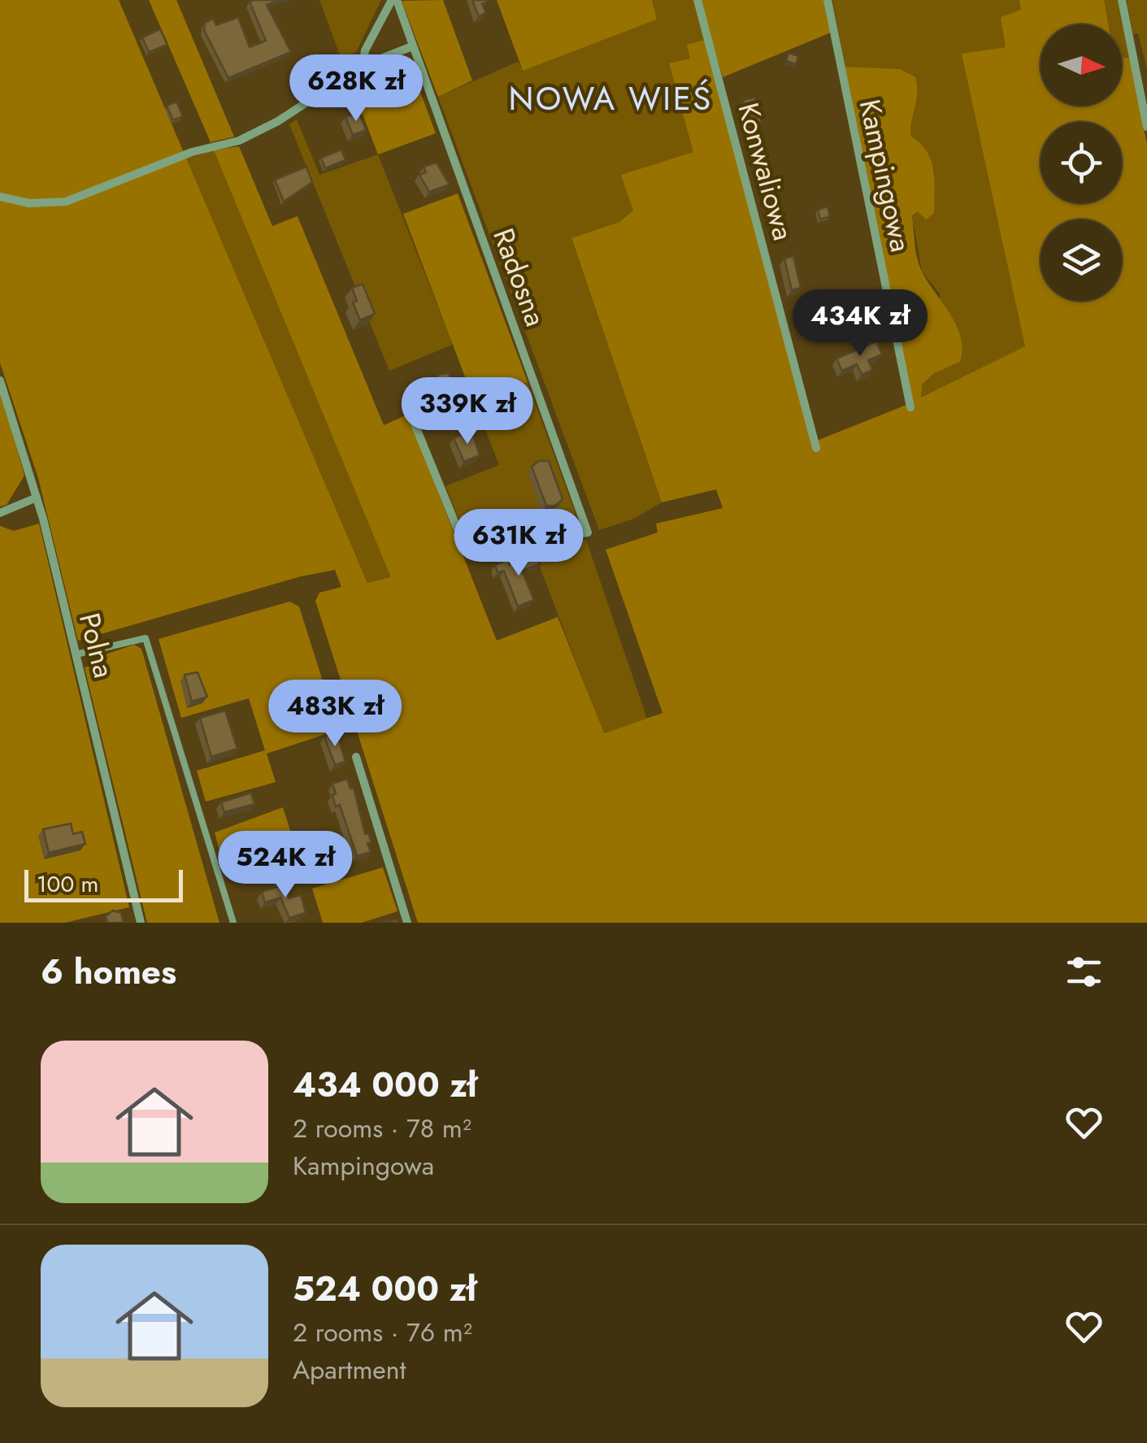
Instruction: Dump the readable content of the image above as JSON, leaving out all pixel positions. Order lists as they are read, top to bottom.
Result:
{
  "streets": {
    "street": [
      "Konwaliowa",
      "Kampingowa",
      "Radosna",
      "Polna"
    ]
  },
  "districts": ["NOWA WIEŚ"],
  "scale_bar": "100 m",
  "north": "right",
  "page": {
    "price": [
      "628K zł",
      "434K zł",
      "339K zł",
      "631K zł",
      "483K zł",
      "524K zł"
    ],
    "scale": "100 m",
    "heading": "6 homes",
    "list": [
      {
        "name": "434 000 zł",
        "note": "2 rooms · 78 m² · Kampingowa"
      },
      {
        "name": "524 000 zł",
        "note": "2 rooms · 76 m² · Apartment"
      }
    ]
  }
}
